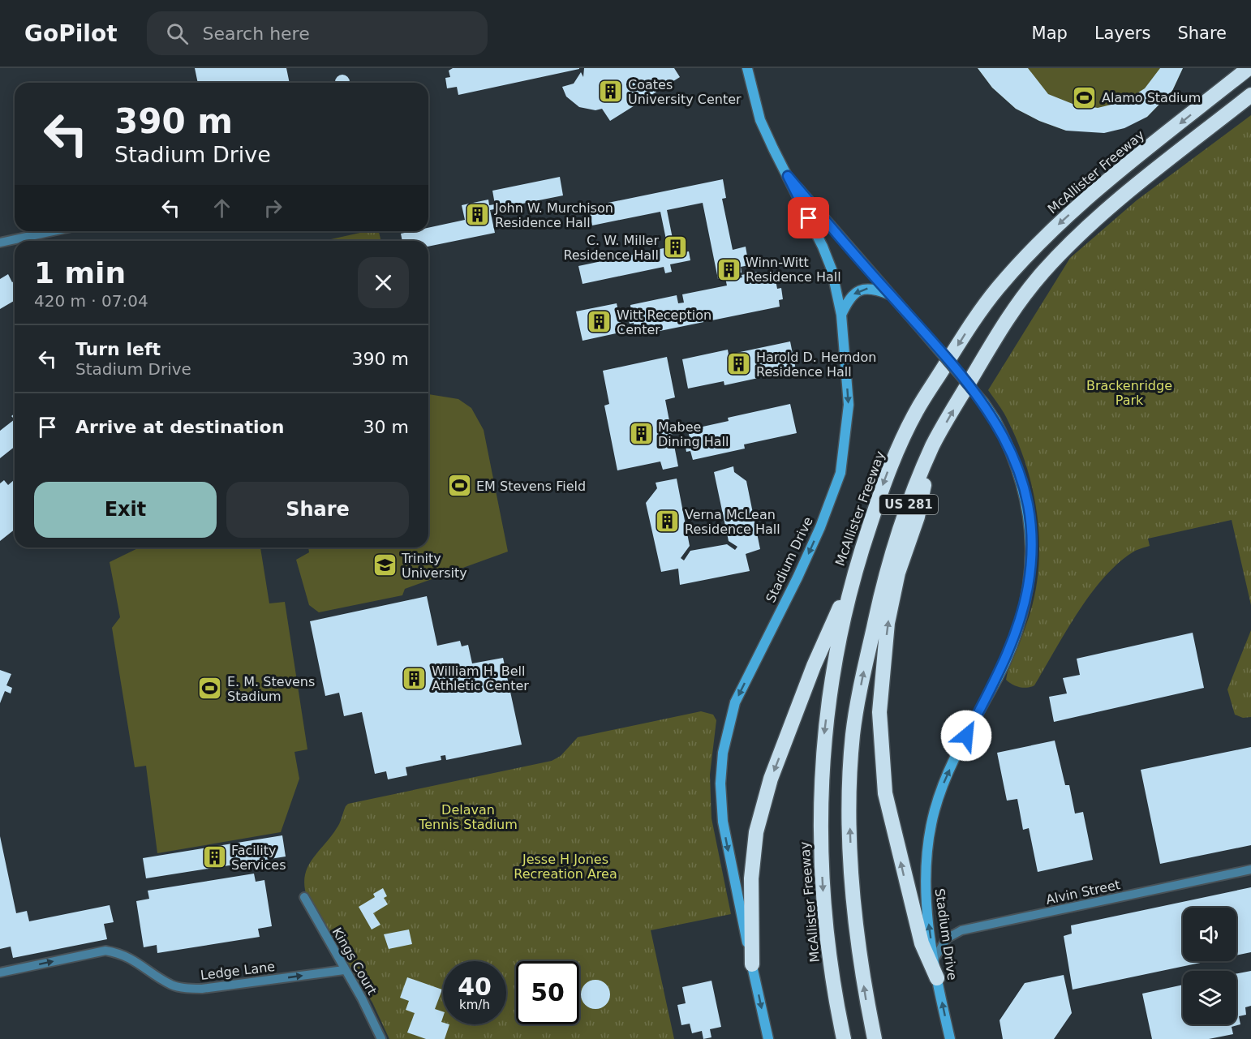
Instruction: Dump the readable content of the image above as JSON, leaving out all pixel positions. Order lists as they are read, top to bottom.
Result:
{
  "streets": {
    "highway": ["McAllister Freeway", "US 281"],
    "main road": ["Stadium Drive"],
    "street": ["Alvin Street", "Kings Court", "Ledge Lane"]
  },
  "crossings": [
    ["Stadium Drive", "Alvin Street"],
    ["Kings Court", "Ledge Lane"]
  ],
  "one_way": ["Ledge Lane"],
  "parks": ["Brackenridge Park", "Delavan Tennis Stadium", "Jesse H Jones Recreation Area"],
  "places": {
    "building": [
      "Coates University Center",
      "John W. Murchison Residence Hall",
      "C. W. Miller Residence Hall",
      "Winn-Witt Residence Hall",
      "Witt Reception Center",
      "Harold D. Herndon Residence Hall",
      "Mabee Dining Hall",
      "Verna McLean Residence Hall",
      "William H. Bell Athletic Center",
      "Facility Services"
    ],
    "sports": ["Alamo Stadium", "EM Stevens Field", "E. M. Stevens Stadium"],
    "school or university": ["Trinity University"]
  },
  "page": {
    "header": "GoPilot",
    "search": "Search here",
    "nav": ["Map", "Layers", "Share"],
    "turn": ["390 m", "Stadium Drive"],
    "heading": ["1 min", "420 m · 07:04"],
    "list": [
      {
        "name": "Turn left",
        "note": "Stadium Drive",
        "value": "390 m"
      },
      {
        "name": "Arrive at destination",
        "value": "30 m"
      }
    ],
    "buttons": ["Exit", "Share"],
    "speed": "40 km/h",
    "limit": "50"
  }
}
